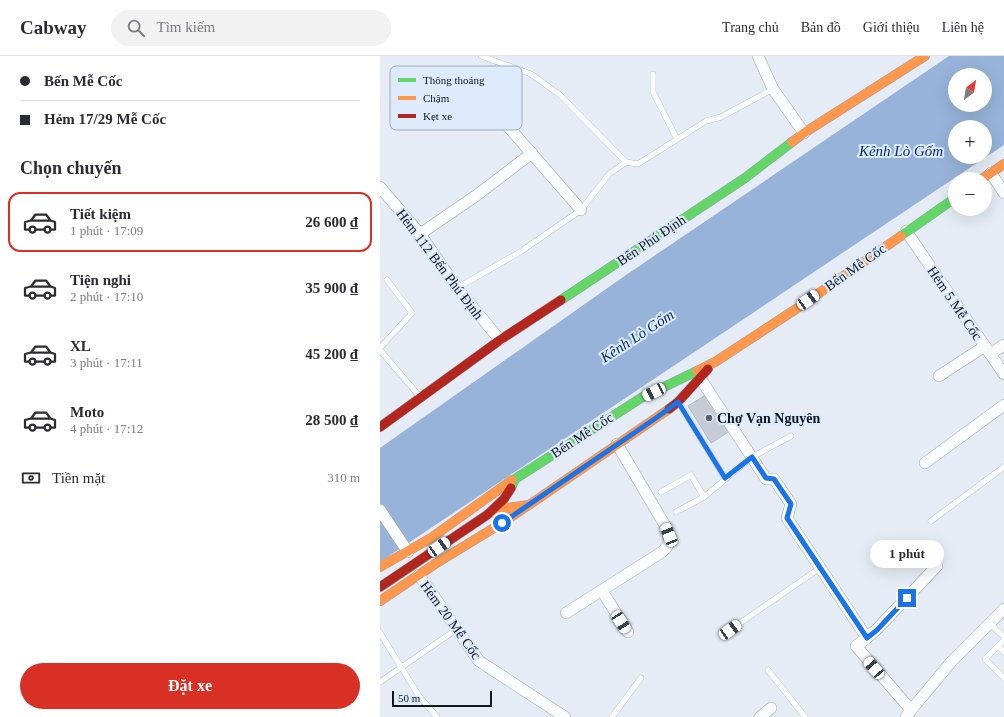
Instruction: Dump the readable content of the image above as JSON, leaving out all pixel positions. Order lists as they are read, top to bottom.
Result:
{
  "streets": {
    "street": [
      "Bến Phú Định",
      "Hẻm 112 Bến Phú Định",
      "Bến Mễ Cốc",
      "Hẻm 5 Mễ Cốc",
      "Hẻm 20 Mễ Cốc"
    ]
  },
  "crossings": [
    ["Bến Phú Định", "Hẻm 112 Bến Phú Định"],
    ["Bến Mễ Cốc", "Hẻm 5 Mễ Cốc"],
    ["Bến Mễ Cốc", "Hẻm 20 Mễ Cốc"]
  ],
  "water": ["Kênh Lò Gốm"],
  "places": ["Chợ Vạn Nguyên"],
  "legend": ["Thông thoáng", "Chậm", "Kẹt xe"],
  "scale_bar": "50 m",
  "north": "top right",
  "page": {
    "header": "Cabway",
    "search": "Tìm kiếm",
    "nav": [
      "Trang chủ",
      "Bản đồ",
      "Giới thiệu",
      "Liên hệ"
    ],
    "banner": ["Bến Mễ Cốc", "Hẻm 17/29 Mễ Cốc"],
    "map_buttons": ["+", "−"],
    "heading": "Chọn chuyến",
    "list": [
      {
        "name": "Tiết kiệm",
        "note": "1 phút · 17:09",
        "value": "26 600 ₫"
      },
      {
        "name": "Tiện nghi",
        "note": "2 phút · 17:10",
        "value": "35 900 ₫"
      },
      {
        "name": "XL",
        "note": "3 phút · 17:11",
        "value": "45 200 ₫"
      },
      {
        "name": "Moto",
        "note": "4 phút · 17:12",
        "value": "28 500 ₫"
      }
    ],
    "pay": ["Tiền mặt", "310 m"],
    "bubble": "1 phút",
    "buttons": "Đặt xe",
    "scale": "50 m"
  }
}
